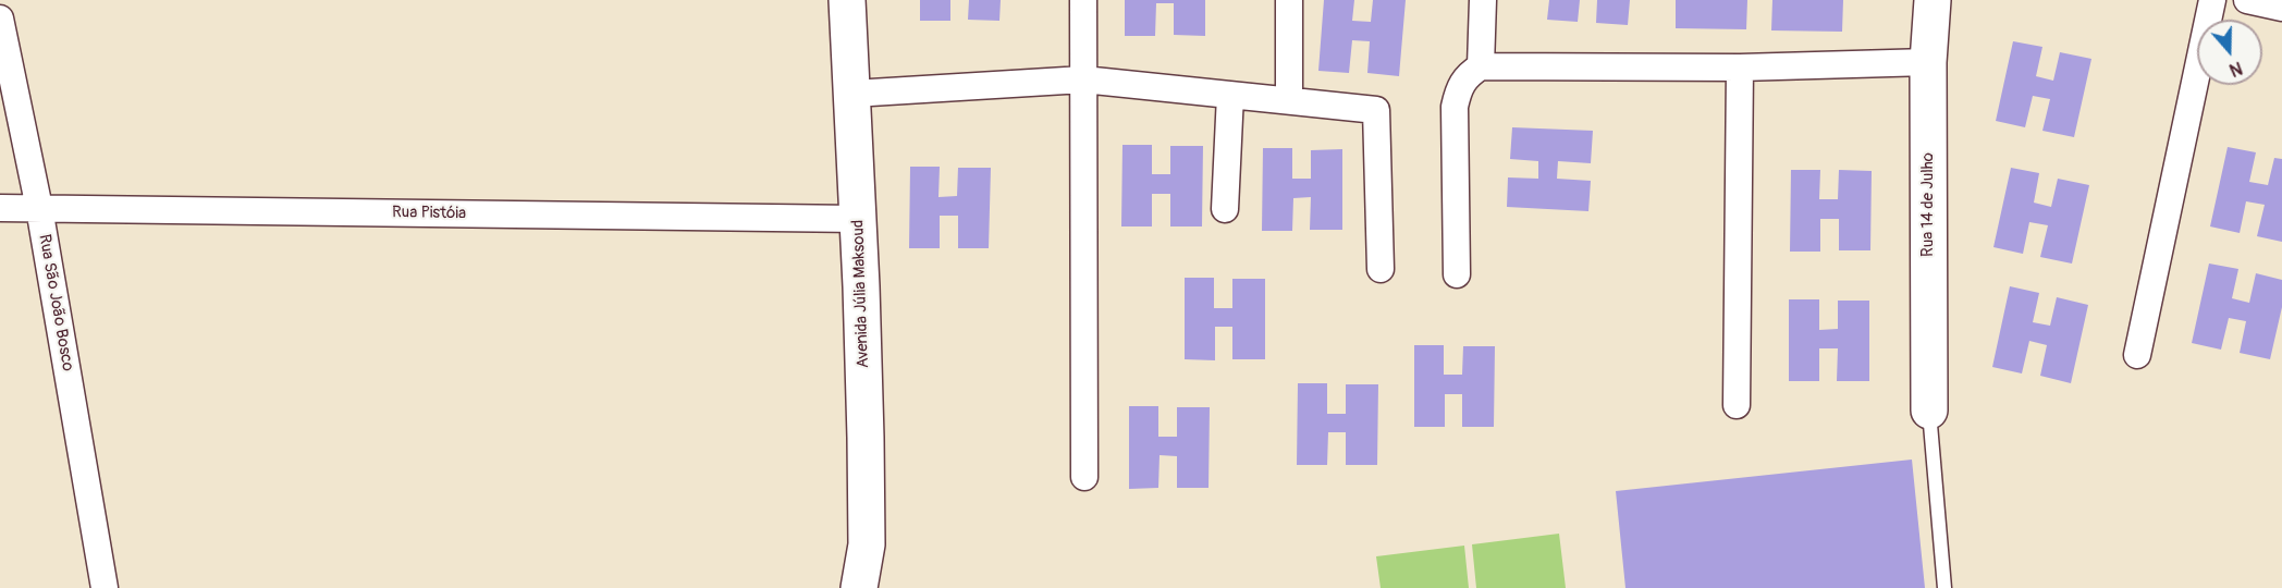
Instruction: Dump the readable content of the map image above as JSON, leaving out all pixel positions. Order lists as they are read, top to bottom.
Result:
{
  "streets": {
    "street": [
      "Rua 14 de Julho",
      "Rua Pistóia",
      "Avenida Júlia Maksoud",
      "Rua São João Bosco"
    ]
  },
  "crossings": [
    ["Rua Pistóia", "Avenida Júlia Maksoud"],
    ["Rua Pistóia", "Rua São João Bosco"]
  ],
  "north": "bottom"
}
